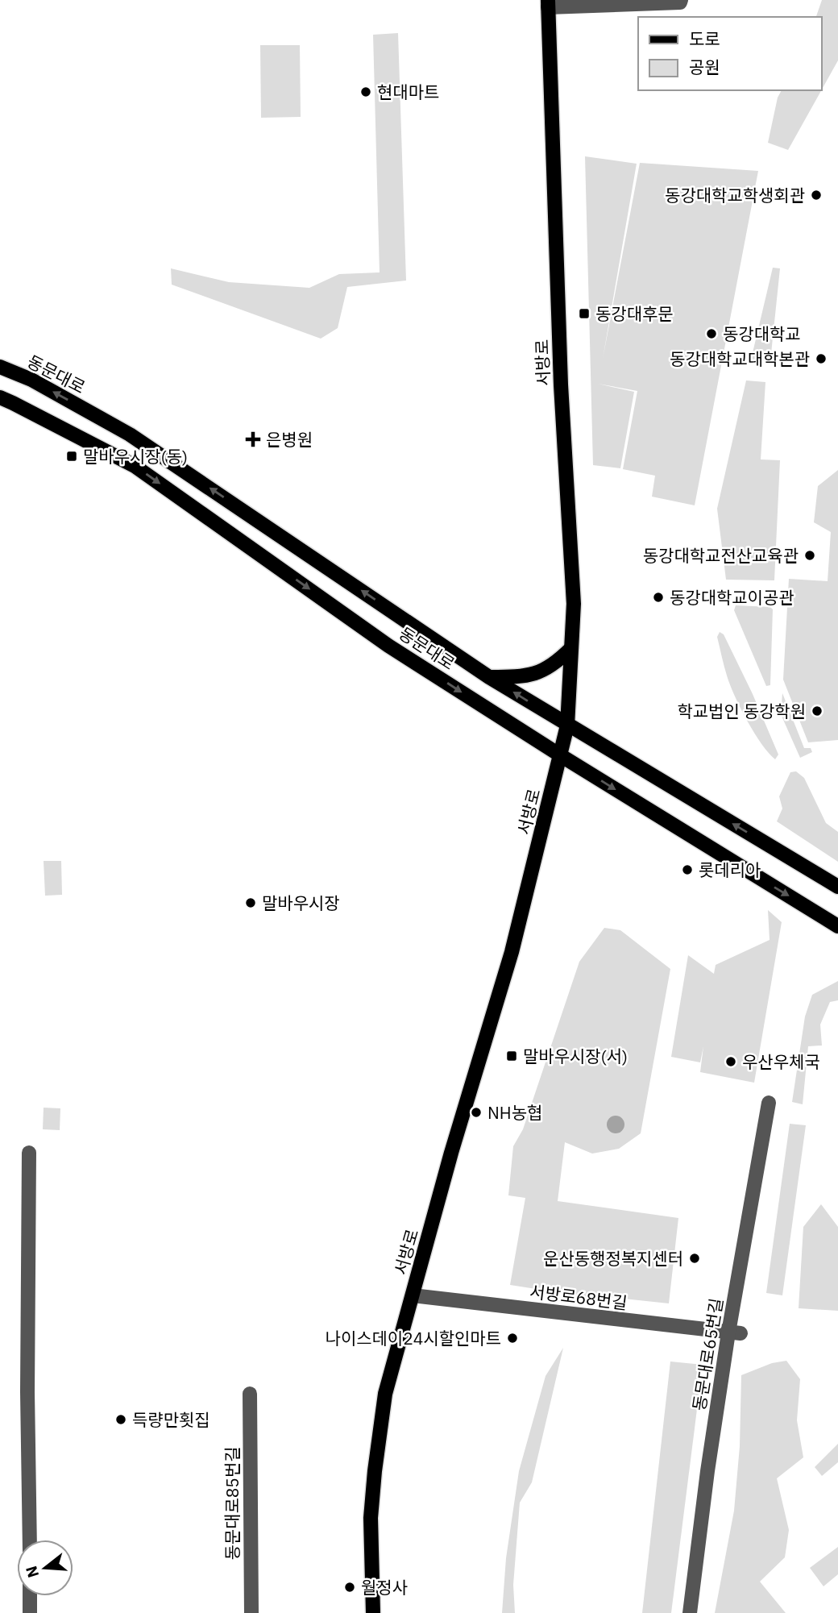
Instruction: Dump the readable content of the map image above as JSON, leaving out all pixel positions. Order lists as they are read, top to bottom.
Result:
{
  "streets": {
    "main road": ["서방로", "동문대로"],
    "street": ["서방로68번길", "동문대로65번길", "동문대로85번길"]
  },
  "crossings": [
    ["서방로", "동문대로"],
    ["서방로", "서방로68번길"],
    ["서방로68번길", "동문대로65번길"]
  ],
  "places": {
    "other": [
      "현대마트",
      "동강대학교학생회관",
      "동강대학교",
      "동강대학교대학본관",
      "동강대학교전산교육관",
      "동강대학교이공관",
      "학교법인 동강학원",
      "롯데리아",
      "말바우시장",
      "우산우체국",
      "NH농협",
      "운산동행정복지센터",
      "나이스데이24시할인마트",
      "득량만횟집",
      "월정사"
    ],
    "transit": ["동강대후문", "말바우시장(동)", "말바우시장(서)"],
    "health": ["은병원"]
  },
  "legend": ["도로", "공원"],
  "north": "left"
}
